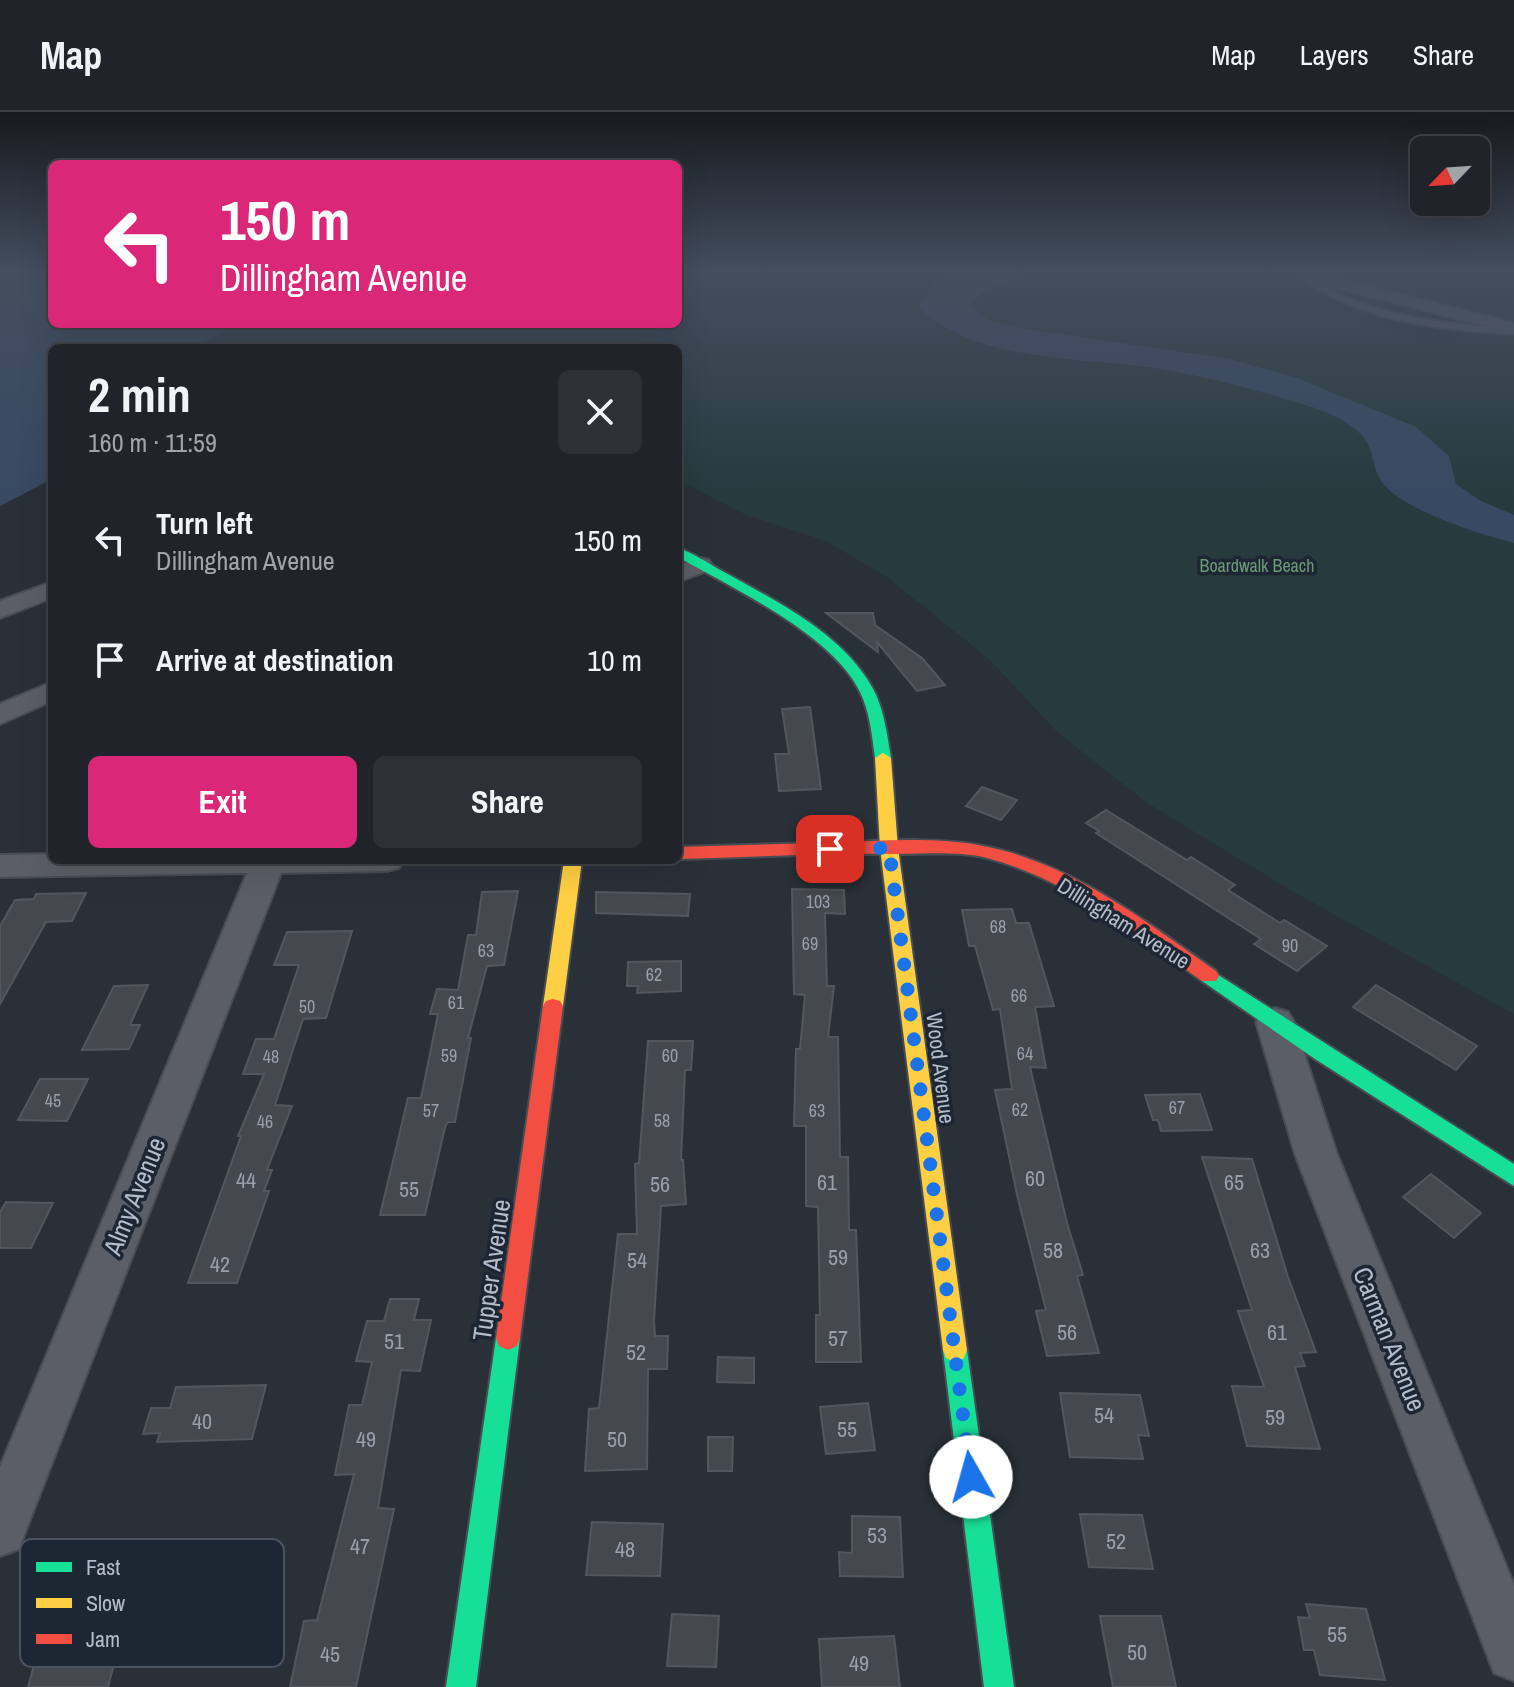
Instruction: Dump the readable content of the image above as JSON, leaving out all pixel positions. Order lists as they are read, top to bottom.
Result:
{
  "streets": {
    "street": [
      "Dillingham Avenue",
      "Wood Avenue",
      "Almy Avenue",
      "Tupper Avenue",
      "Carman Avenue"
    ]
  },
  "crossings": [
    ["Dillingham Avenue", "Wood Avenue"],
    ["Dillingham Avenue", "Carman Avenue"]
  ],
  "parks": ["Boardwalk Beach"],
  "house_numbers": [
    "103",
    "68",
    "69",
    "90",
    "63",
    "62",
    "66",
    "61",
    "50",
    "64",
    "59",
    "60",
    "48",
    "45",
    "67",
    "62",
    "57",
    "63",
    "58",
    "46",
    "60",
    "44",
    "61",
    "65",
    "56",
    "55",
    "58",
    "63",
    "59",
    "54",
    "42",
    "56",
    "61",
    "57",
    "51",
    "52",
    "54",
    "59",
    "40",
    "55",
    "49",
    "50",
    "53",
    "52",
    "47",
    "48",
    "55",
    "50",
    "45",
    "49"
  ],
  "legend": ["Fast", "Slow", "Jam"],
  "north": "bottom left",
  "page": {
    "header": "Map",
    "nav": ["Map", "Layers", "Share"],
    "turn": ["150 m", "Dillingham Avenue"],
    "heading": ["2 min", "160 m · 11:59"],
    "list": [
      {
        "name": "Turn left",
        "note": "Dillingham Avenue",
        "value": "150 m"
      },
      {
        "name": "Arrive at destination",
        "value": "10 m"
      }
    ],
    "buttons": ["Exit", "Share"]
  }
}
